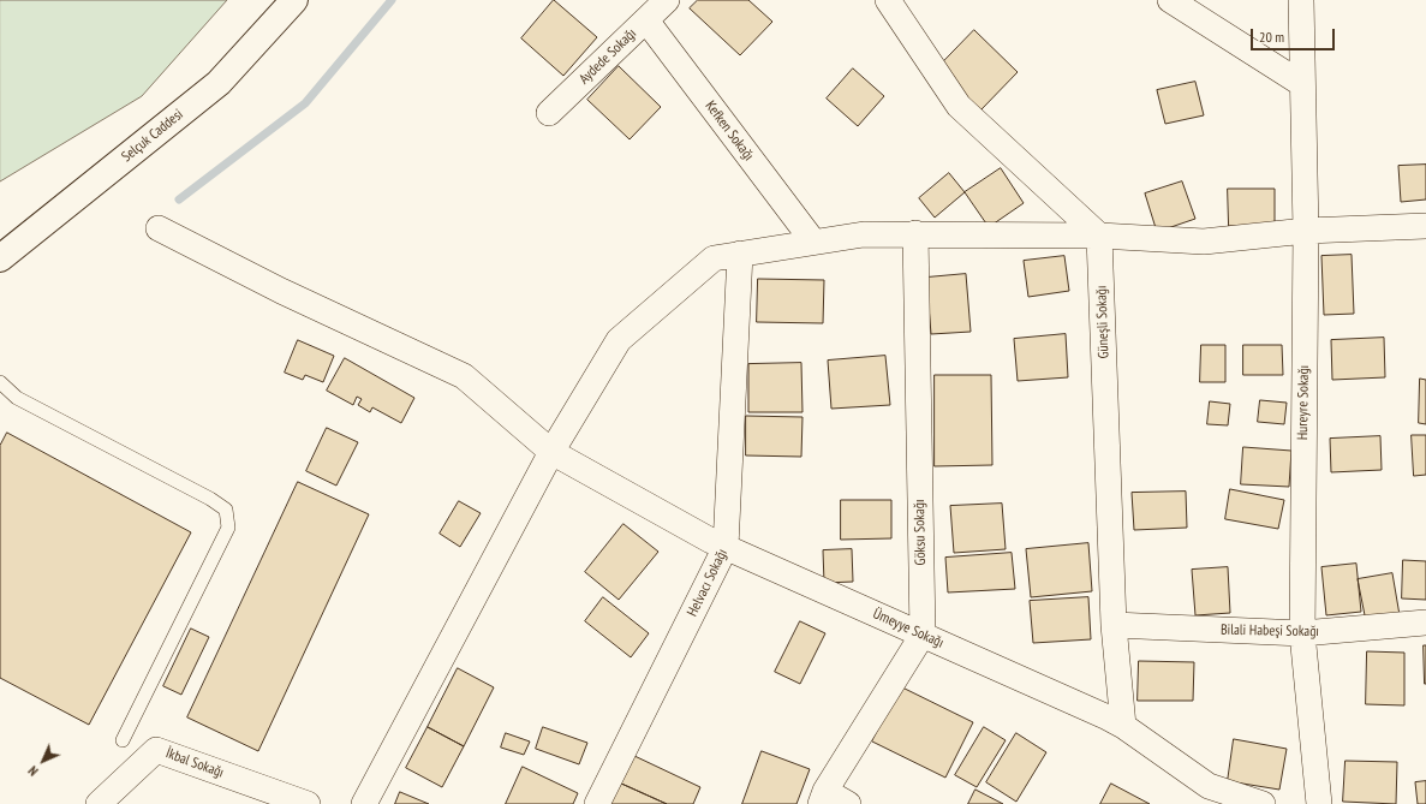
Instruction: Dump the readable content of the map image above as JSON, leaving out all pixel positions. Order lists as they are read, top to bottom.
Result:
{
  "streets": {
    "street": [
      "Aydede Sokağı",
      "Kefken Sokağı",
      "Selçuk Caddesi",
      "Güneşli Sokağı",
      "Hureyre Sokağı",
      "Göksu Sokağı",
      "Helvacı Sokağı",
      "Ümeyye Sokağı",
      "Bilali Habeşi Sokağı",
      "İkbal Sokağı"
    ]
  },
  "crossings": [
    ["Aydede Sokağı", "Kefken Sokağı"],
    ["Güneşli Sokağı", "Ümeyye Sokağı"],
    ["Güneşli Sokağı", "Bilali Habeşi Sokağı"],
    ["Hureyre Sokağı", "Bilali Habeşi Sokağı"],
    ["Göksu Sokağı", "Ümeyye Sokağı"],
    ["Helvacı Sokağı", "Ümeyye Sokağı"]
  ],
  "scale_bar": "20 m",
  "north": "bottom left"
}
